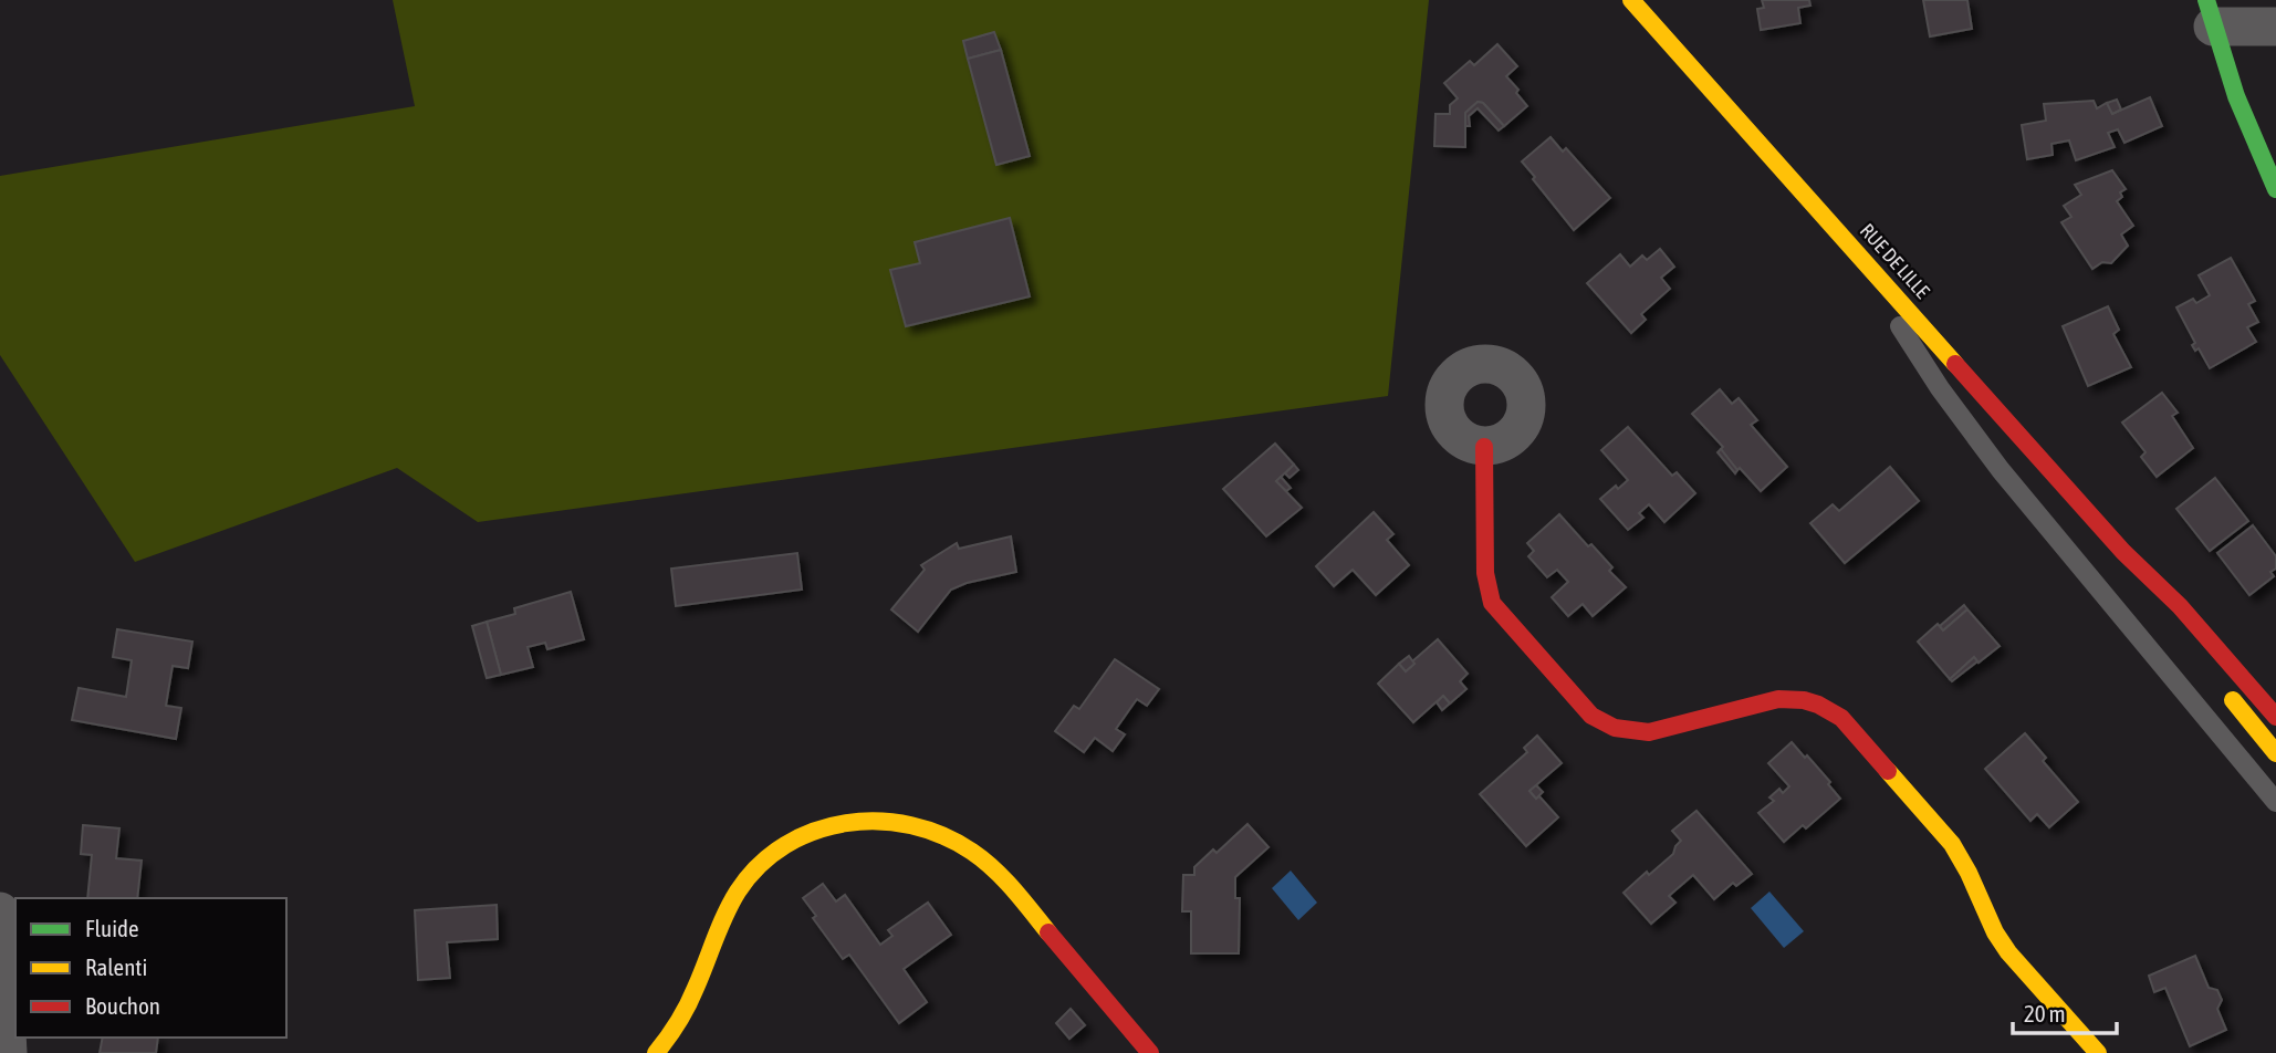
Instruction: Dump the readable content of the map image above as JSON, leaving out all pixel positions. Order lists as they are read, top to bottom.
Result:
{
  "streets": {
    "street": ["RUE DE LILLE"]
  },
  "legend": ["Fluide", "Ralenti", "Bouchon"],
  "scale_bar": "20 m"
}
